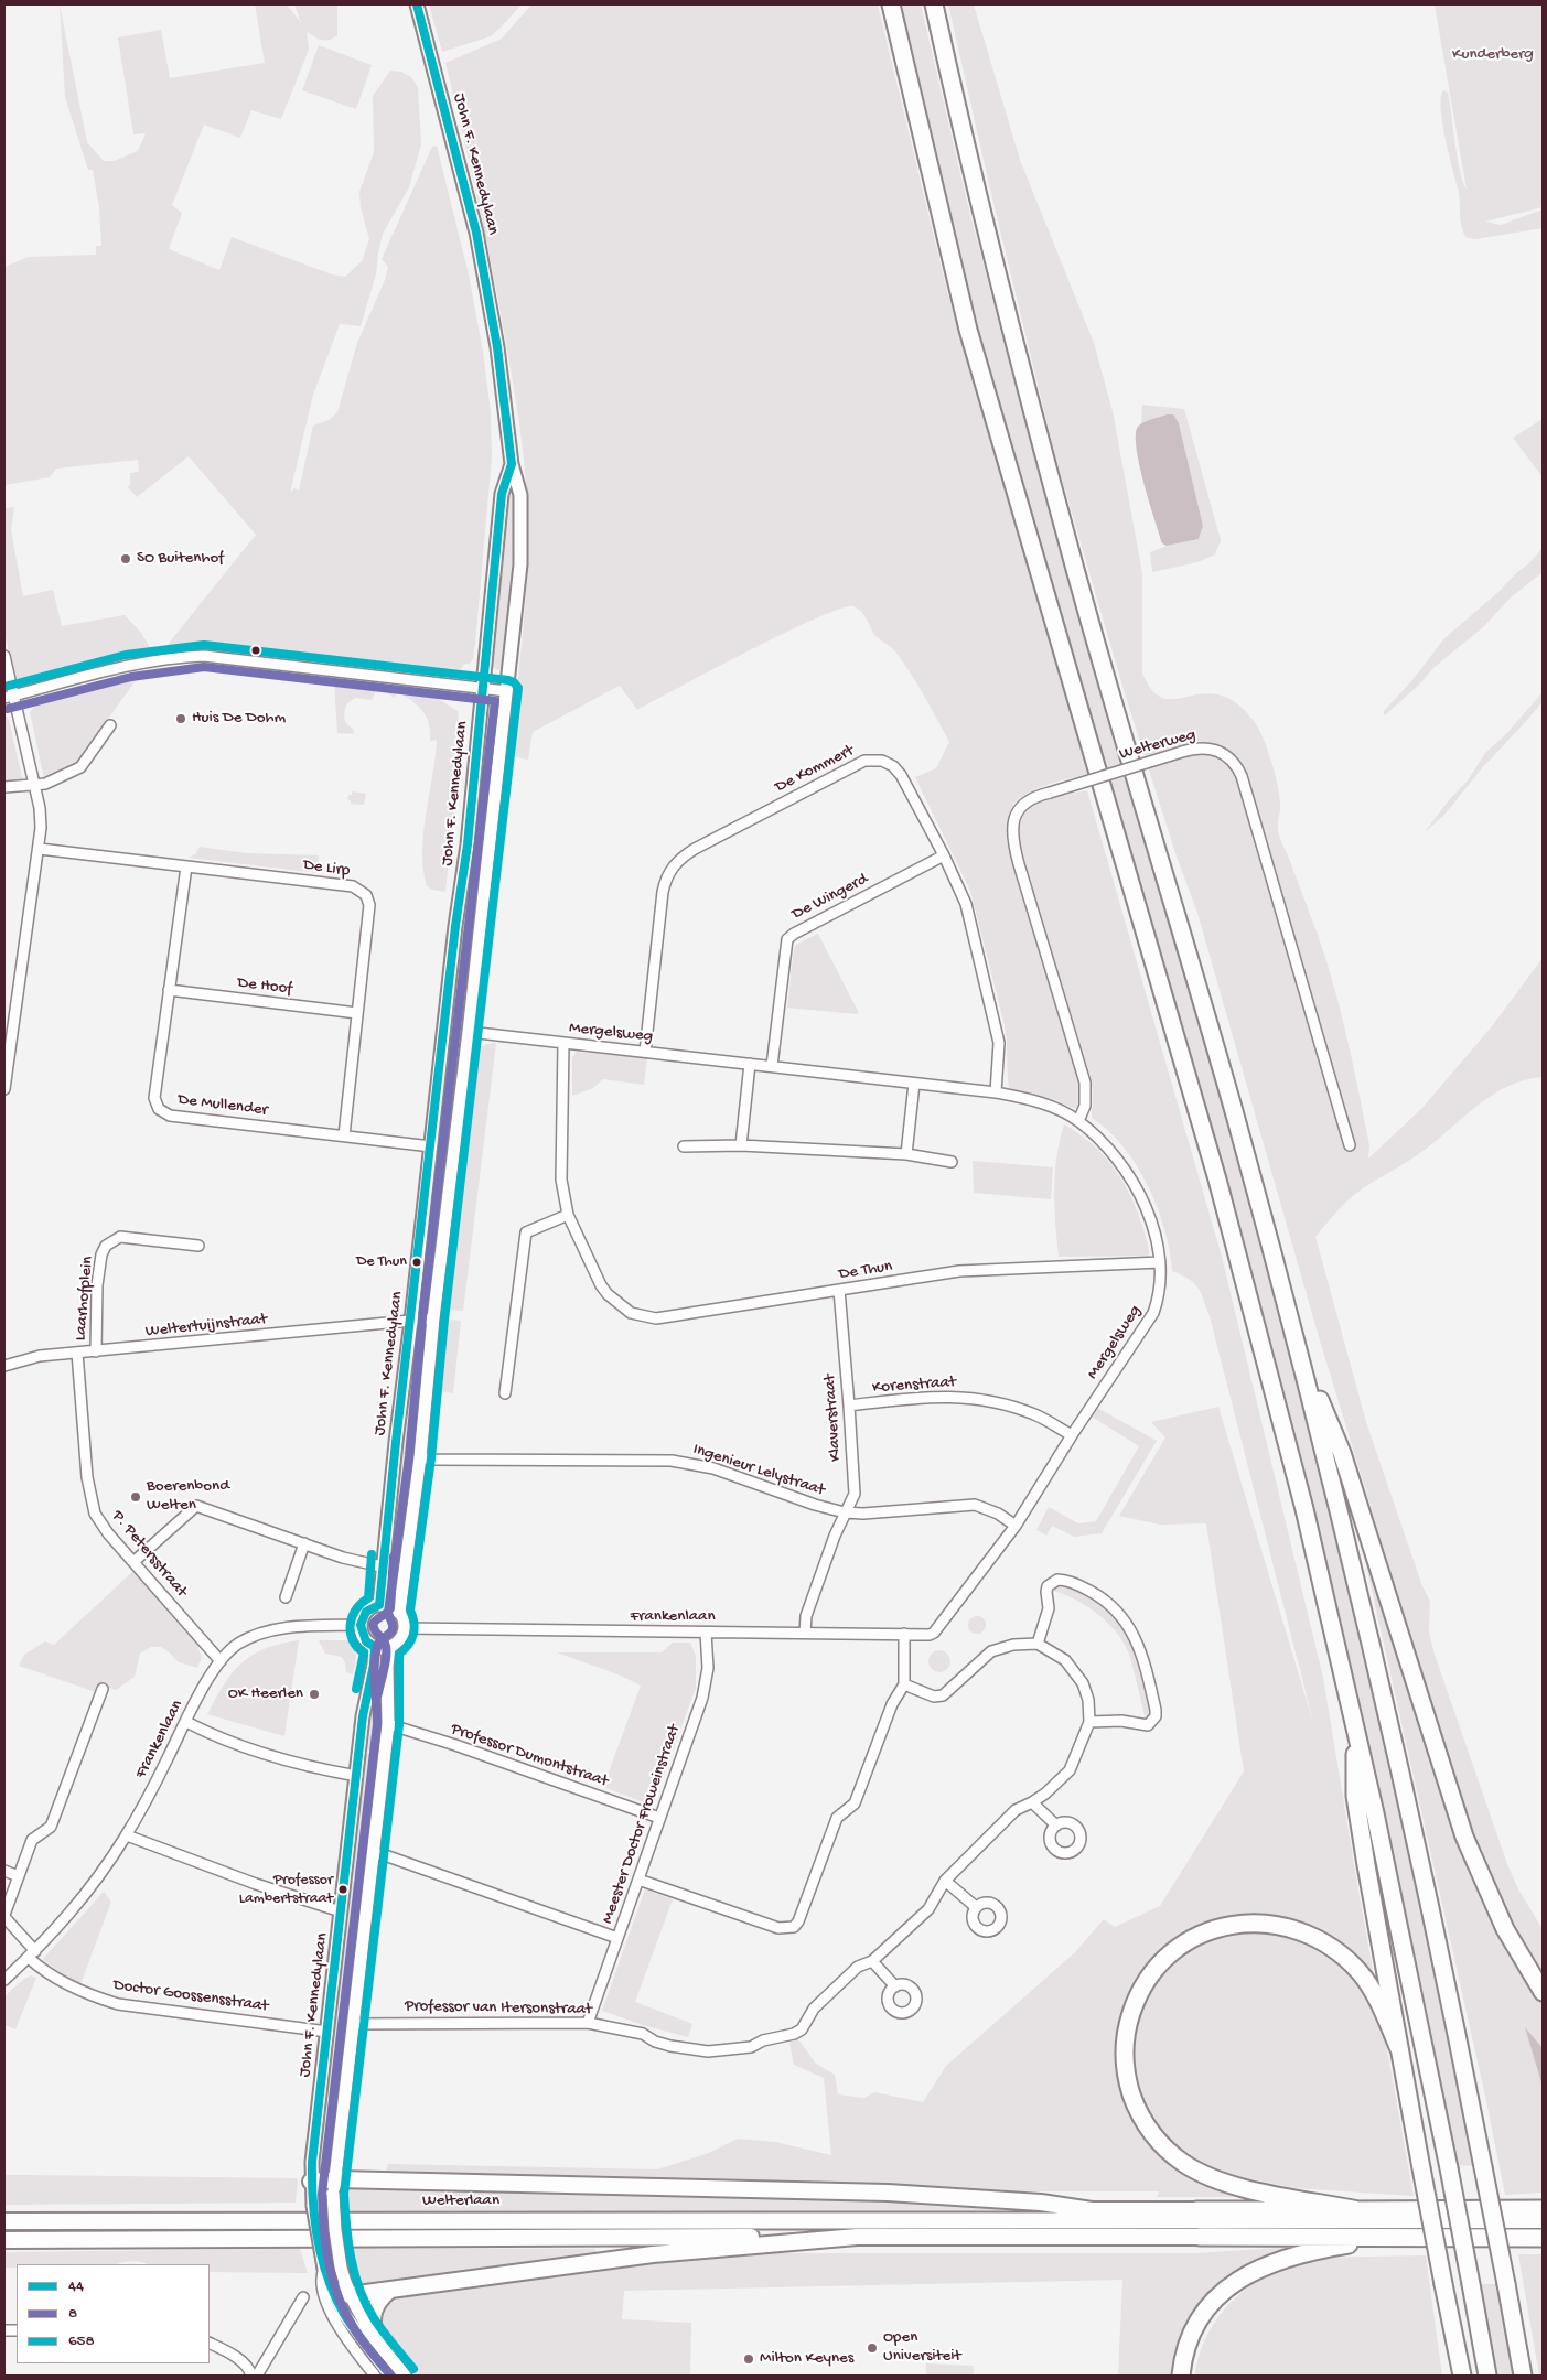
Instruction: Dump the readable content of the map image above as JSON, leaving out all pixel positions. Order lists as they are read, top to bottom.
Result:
{
  "streets": {
    "main road": ["Welterlaan"],
    "street": [
      "John F. Kennedylaan",
      "Welterweg",
      "De Kommert",
      "De Lirp",
      "De Wingerd",
      "De Hoof",
      "Mergelsweg",
      "De Mullender",
      "De Thun",
      "Laarhofplein",
      "Weltertuijnstraat",
      "Korenstraat",
      "Klaverstraat",
      "Ingenieur Lelystraat",
      "P. Petersstraat",
      "Frankenlaan",
      "Professor Dumontstraat",
      "Meester Doctor Froweinstraat",
      "Doctor Goossensstraat",
      "Professor van Itersonstraat"
    ]
  },
  "crossings": [
    ["John F. Kennedylaan", "Mergelsweg"],
    ["John F. Kennedylaan", "De Mullender"],
    ["John F. Kennedylaan", "Weltertuijnstraat"],
    ["John F. Kennedylaan", "Ingenieur Lelystraat"],
    ["John F. Kennedylaan", "Frankenlaan"],
    ["John F. Kennedylaan", "Doctor Goossensstraat"],
    ["Welterweg", "Mergelsweg"],
    ["De Kommert", "De Wingerd"],
    ["De Kommert", "Mergelsweg"],
    ["De Lirp", "De Hoof"],
    ["De Lirp", "De Mullender"],
    ["De Wingerd", "Mergelsweg"],
    ["De Hoof", "De Mullender"],
    ["Mergelsweg", "De Thun"],
    ["Mergelsweg", "Korenstraat"],
    ["Mergelsweg", "Ingenieur Lelystraat"],
    ["Mergelsweg", "Frankenlaan"],
    ["De Thun", "Klaverstraat"],
    ["Laarhofplein", "Weltertuijnstraat"],
    ["Weltertuijnstraat", "P. Petersstraat"],
    ["Korenstraat", "Klaverstraat"],
    ["Klaverstraat", "Ingenieur Lelystraat"],
    ["Klaverstraat", "Frankenlaan"],
    ["P. Petersstraat", "Frankenlaan"],
    ["Frankenlaan", "Meester Doctor Froweinstraat"],
    ["Frankenlaan", "Doctor Goossensstraat"],
    ["Professor Dumontstraat", "Meester Doctor Froweinstraat"],
    ["Meester Doctor Froweinstraat", "Professor van Itersonstraat"]
  ],
  "parks": ["Kunderberg"],
  "places": [
    "SO Buitenhof",
    "Huis De Dohm",
    "De Thun",
    "Boerenbond Welten",
    "OK Heerlen",
    "Professor Lambertstraat",
    "Open Universiteit",
    "Milton Keynes"
  ],
  "lines": ["transit line 44", "transit line 658", "transit line 8"],
  "legend": ["44", "8", "658"]
}
